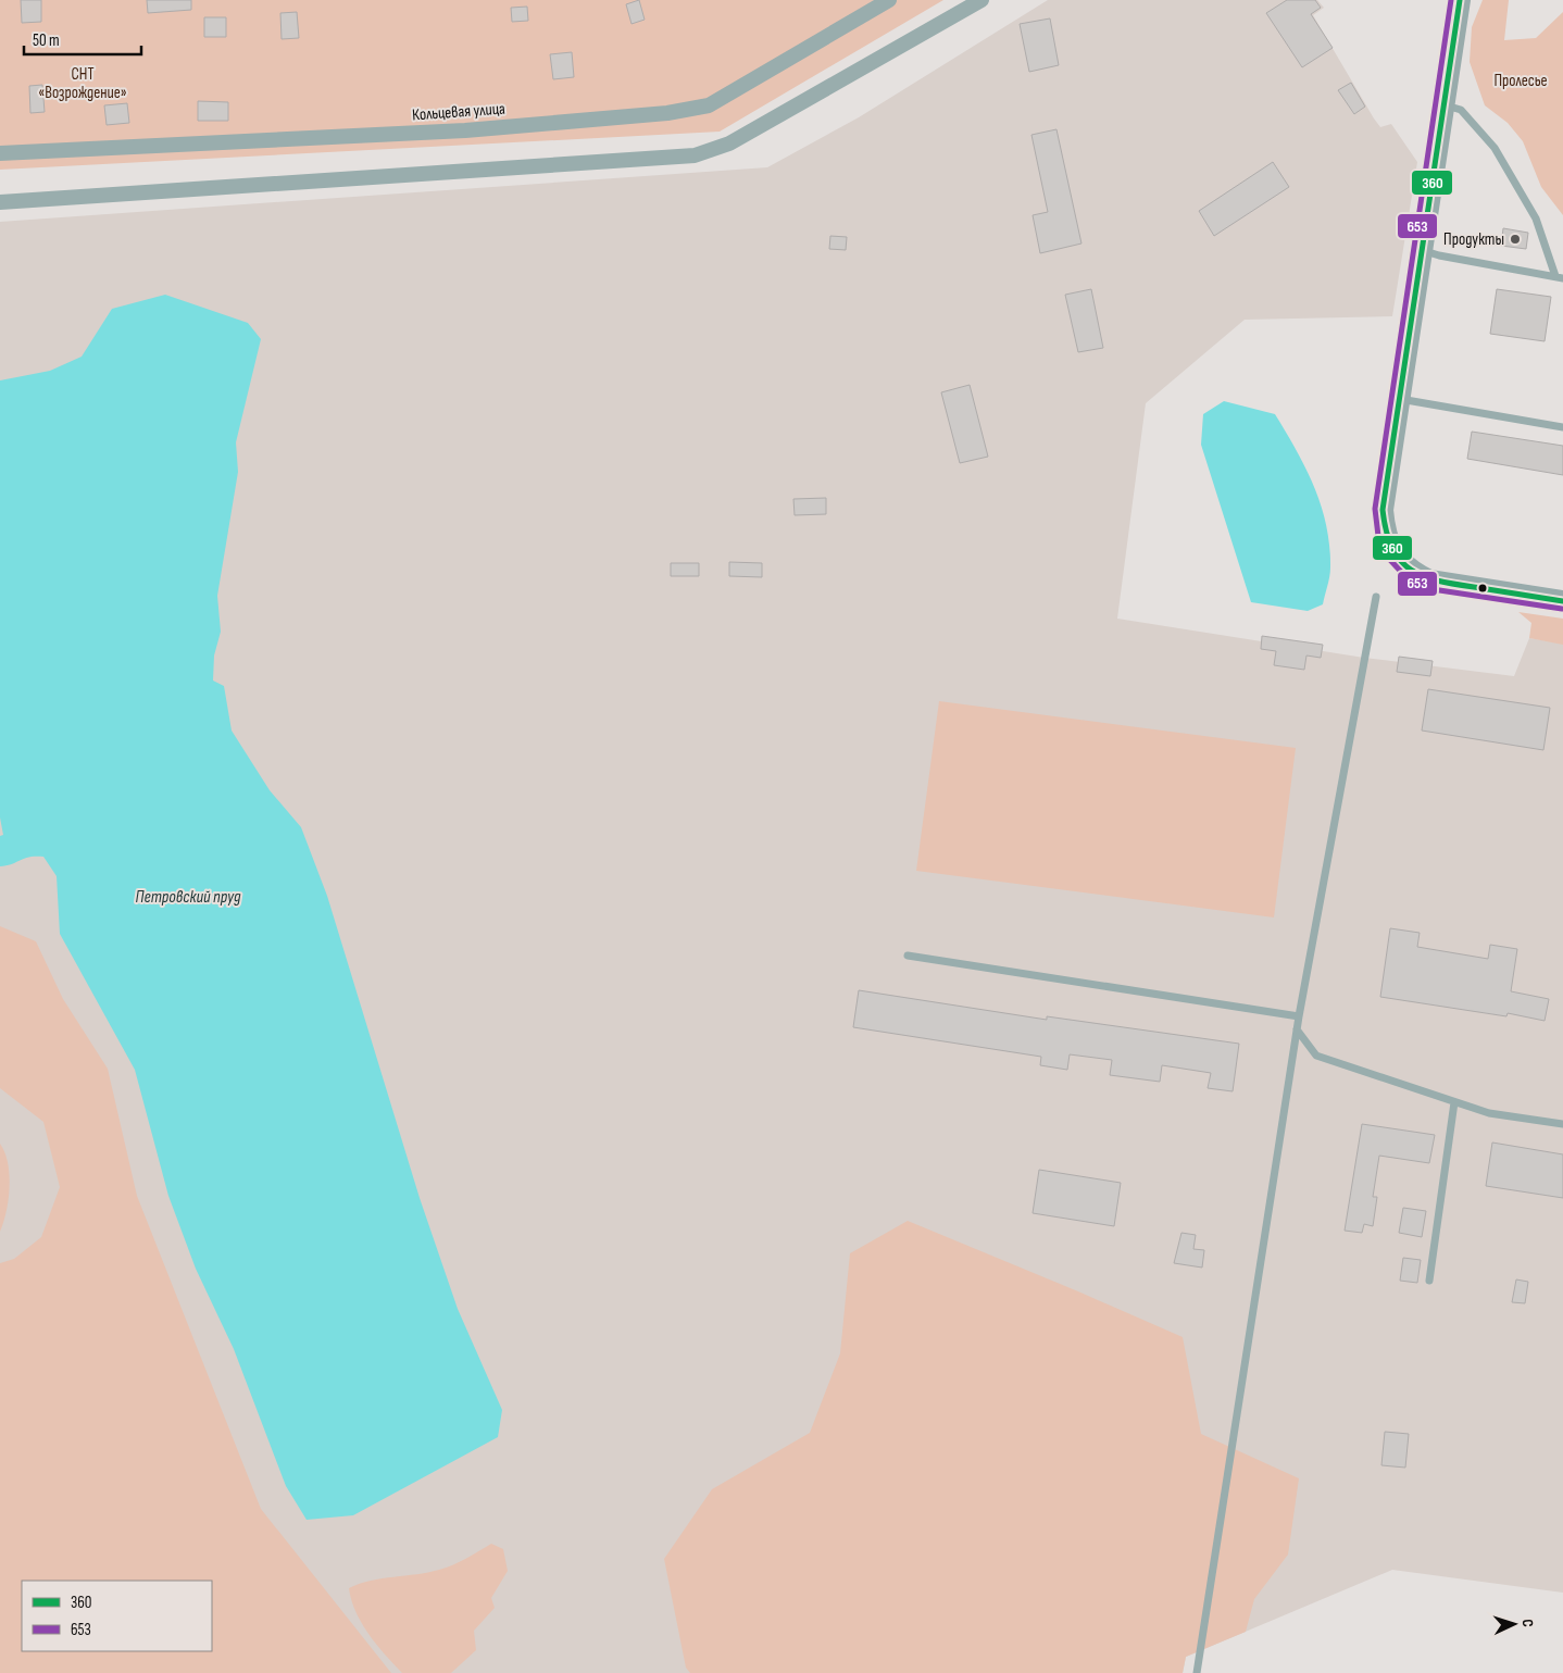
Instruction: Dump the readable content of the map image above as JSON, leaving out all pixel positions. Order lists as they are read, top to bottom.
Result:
{
  "streets": {
    "street": ["Кольцевая улица"]
  },
  "water": ["Петровский пруд"],
  "parks": ["СНТ «Возрождение»", "Пролесье"],
  "places": ["Продукты"],
  "lines": ["transit line 360", "transit line 653"],
  "legend": ["360", "653"],
  "scale_bar": "50 m",
  "north": "right"
}
